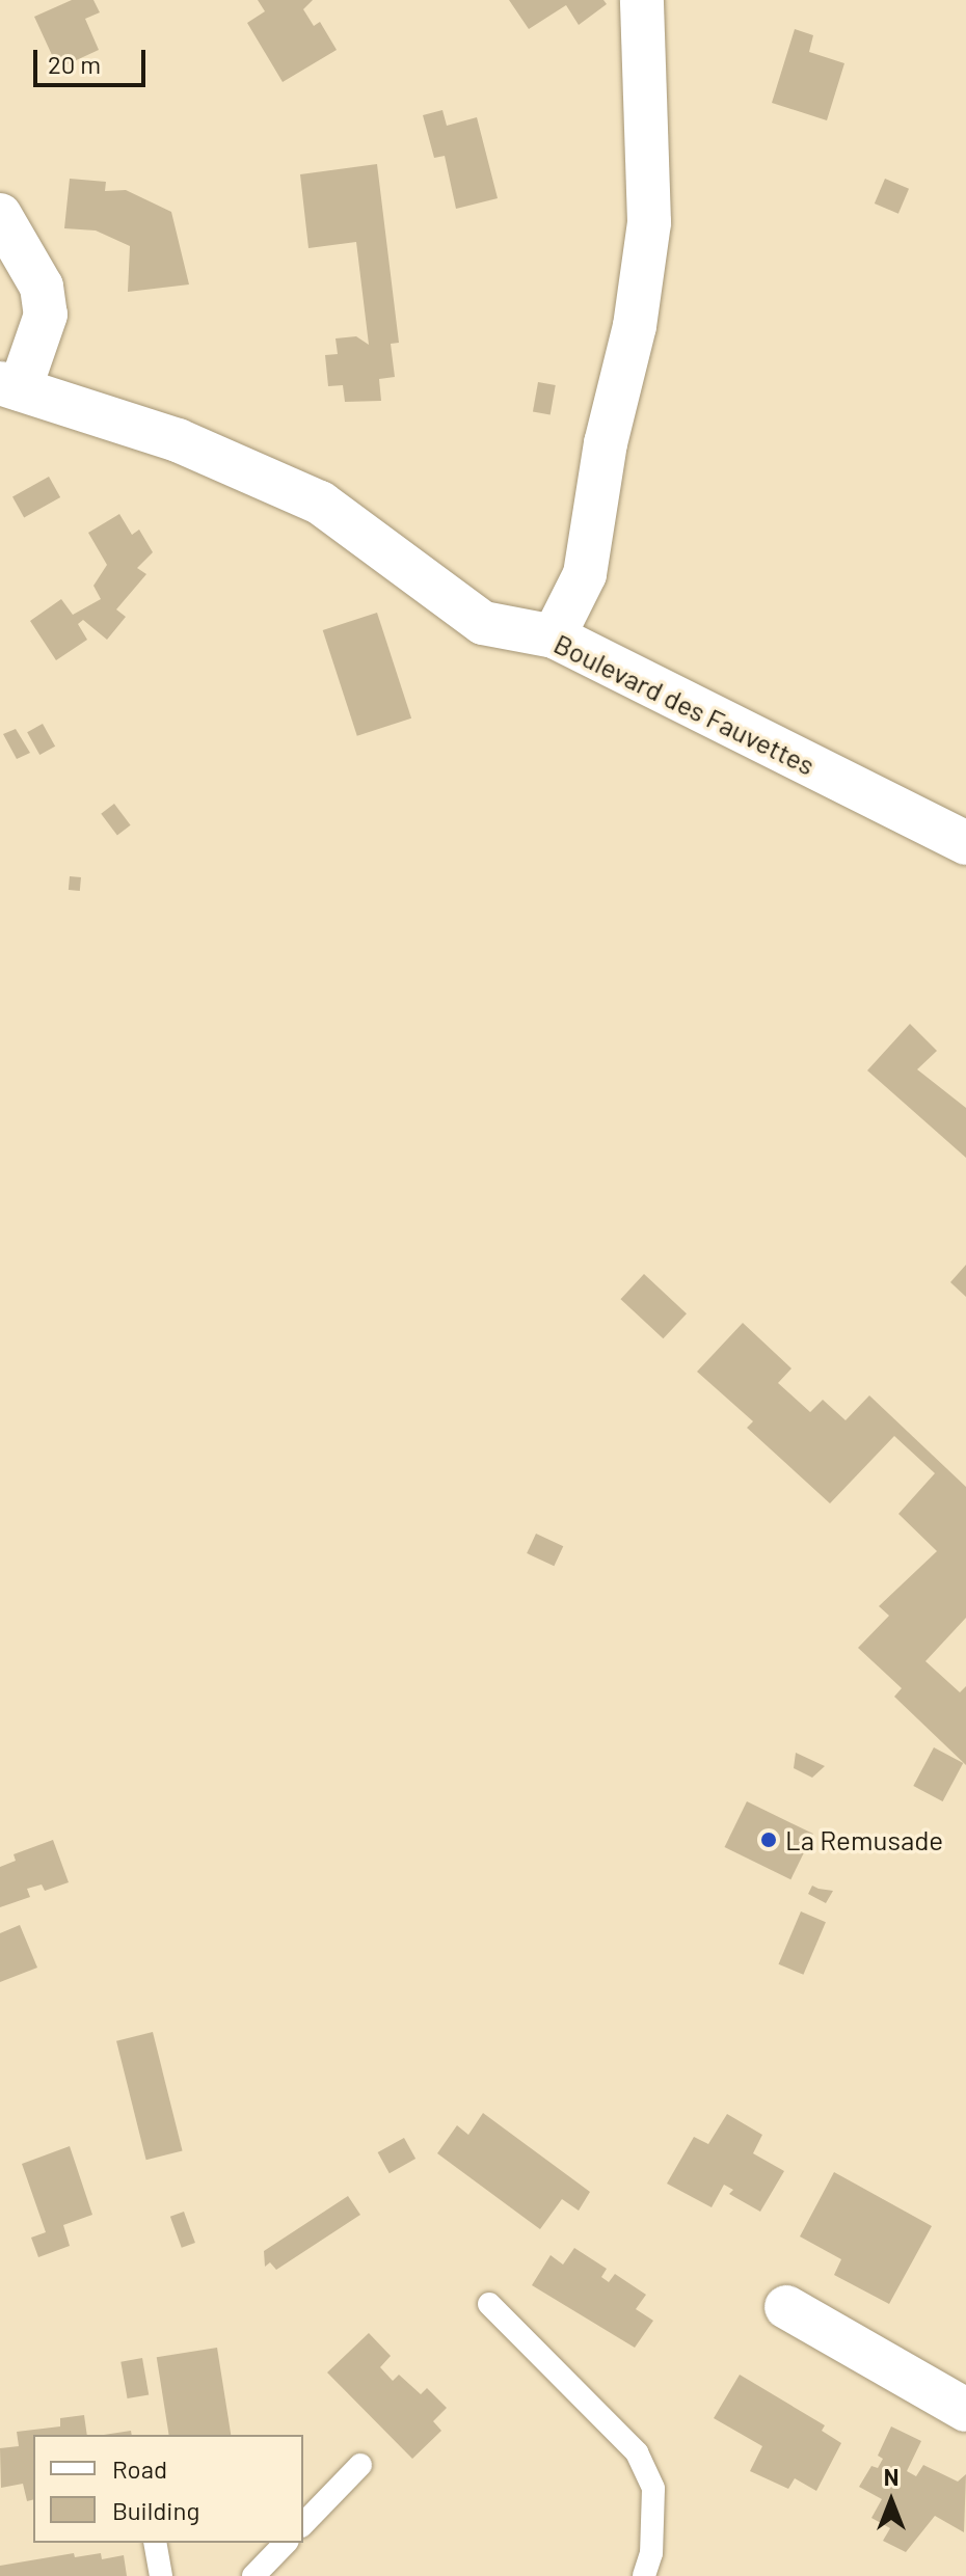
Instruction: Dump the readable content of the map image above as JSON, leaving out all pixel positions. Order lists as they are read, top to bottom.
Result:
{
  "streets": {
    "street": ["Boulevard des Fauvettes"]
  },
  "places": ["La Remusade"],
  "legend": ["Road", "Building"],
  "scale_bar": "20 m",
  "north": "top"
}
